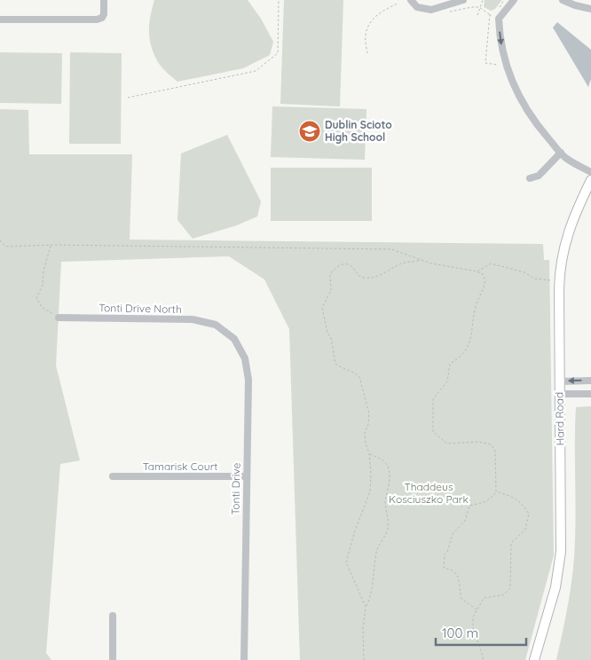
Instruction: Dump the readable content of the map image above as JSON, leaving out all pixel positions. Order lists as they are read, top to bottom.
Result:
{
  "streets": {
    "main road": ["Hard Road"],
    "street": ["Tonti Drive North", "Tamarisk Court", "Tonti Drive"]
  },
  "crossings": [
    ["Tonti Drive North", "Tonti Drive"],
    ["Tamarisk Court", "Tonti Drive"]
  ],
  "parks": ["Thaddeus Kosciuszko Park"],
  "places": {
    "school or university": ["Dublin Scioto High School"]
  },
  "scale_bar": "100 m"
}
